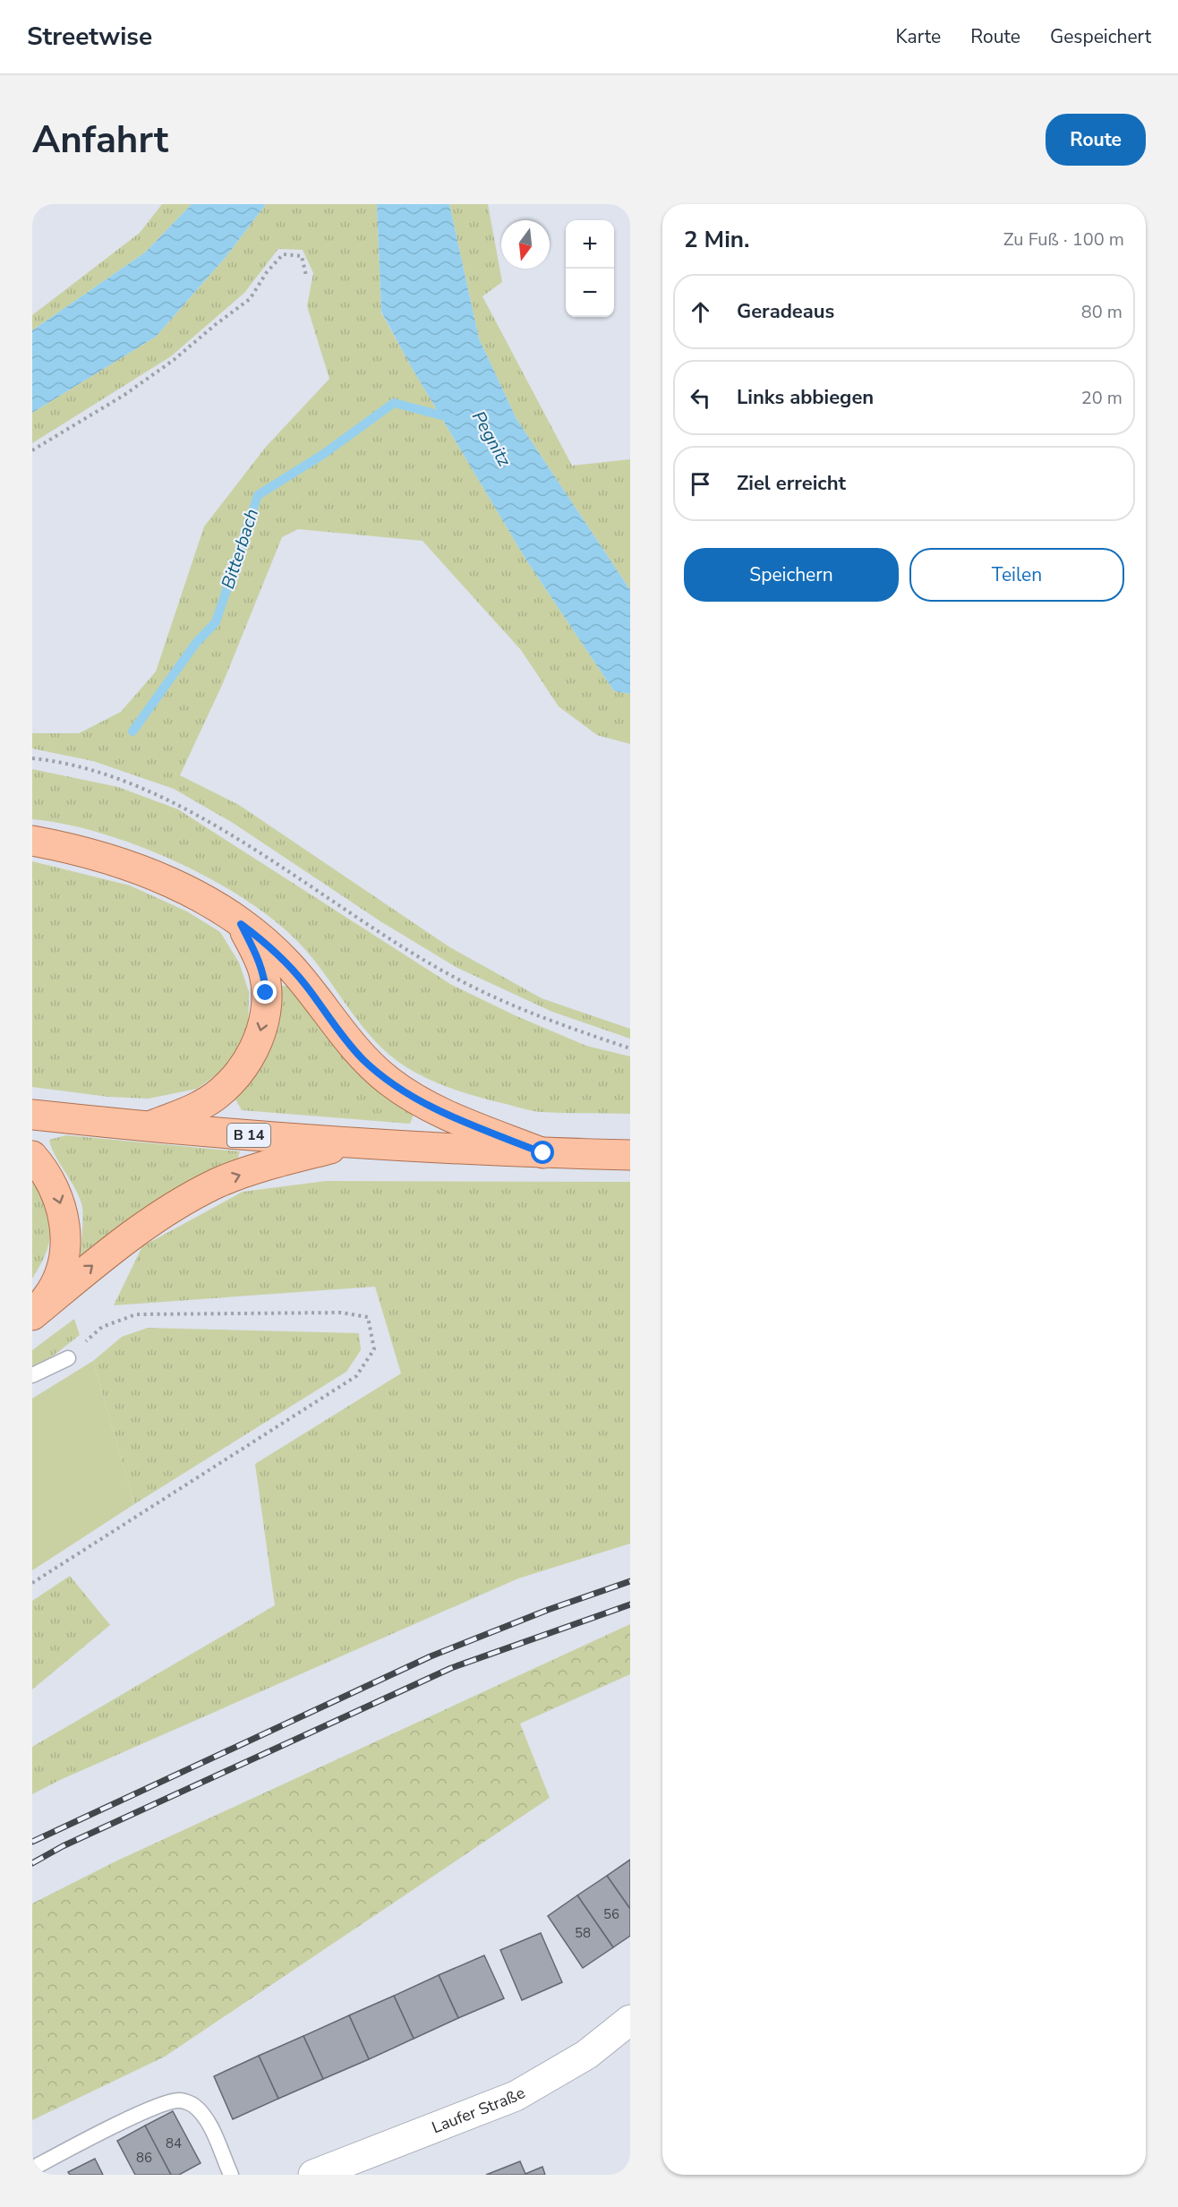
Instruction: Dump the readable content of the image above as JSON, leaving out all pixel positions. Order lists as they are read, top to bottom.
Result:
{
  "streets": {
    "main road": ["B 14"],
    "street": ["Laufer Straße"]
  },
  "water": ["Pegnitz", "Bitterbach"],
  "house_numbers": [
    "56",
    "58",
    "84",
    "86"
  ],
  "north": "bottom",
  "page": {
    "header": "Streetwise",
    "nav": ["Karte", "Route", "Gespeichert"],
    "buttons": [
      "Route",
      ["Speichern", "Teilen"]
    ],
    "title": "Anfahrt",
    "heading": ["2 Min.", "Zu Fuß · 100 m"],
    "map_buttons": ["+", "−"],
    "list": [
      ["Geradeaus", "80 m"],
      ["Links abbiegen", "20 m"],
      "Ziel erreicht"
    ]
  }
}
